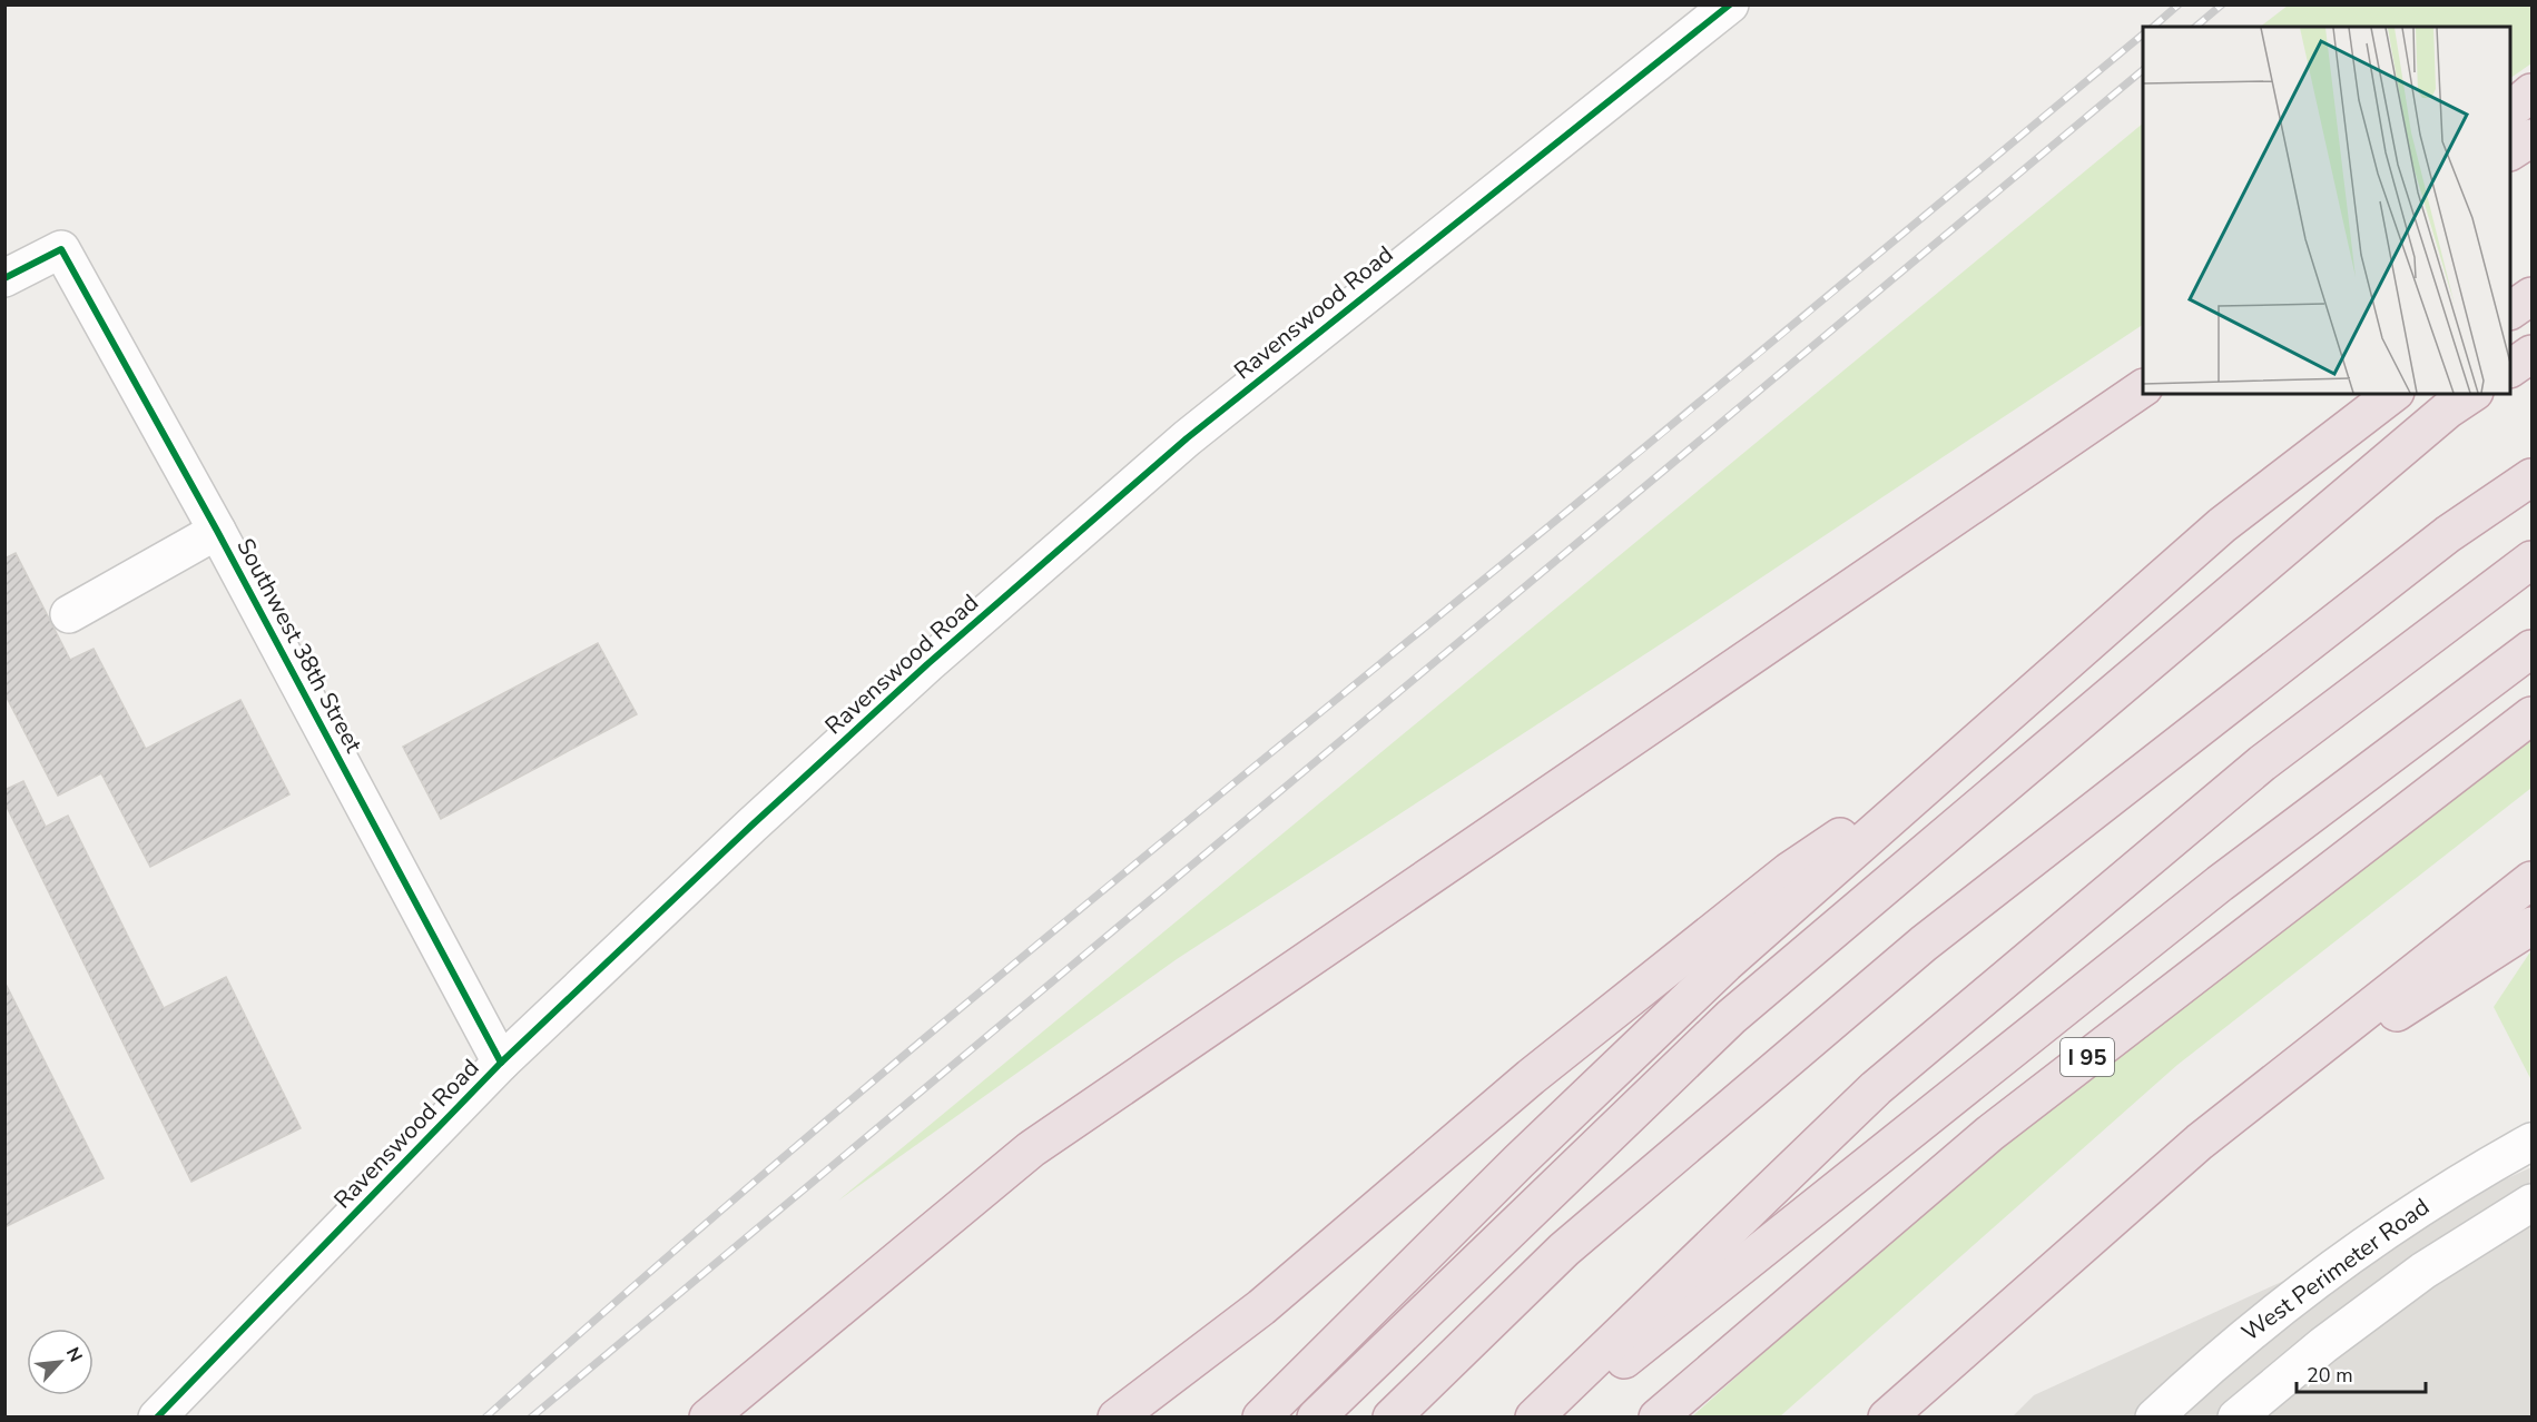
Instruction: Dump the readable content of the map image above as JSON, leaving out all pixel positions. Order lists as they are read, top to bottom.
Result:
{
  "streets": {
    "highway": ["I 95"],
    "street": ["Ravenswood Road", "Southwest 38th Street", "West Perimeter Road"]
  },
  "crossings": [
    ["Ravenswood Road", "Southwest 38th Street"]
  ],
  "scale_bar": "20 m",
  "north": "top right"
}
